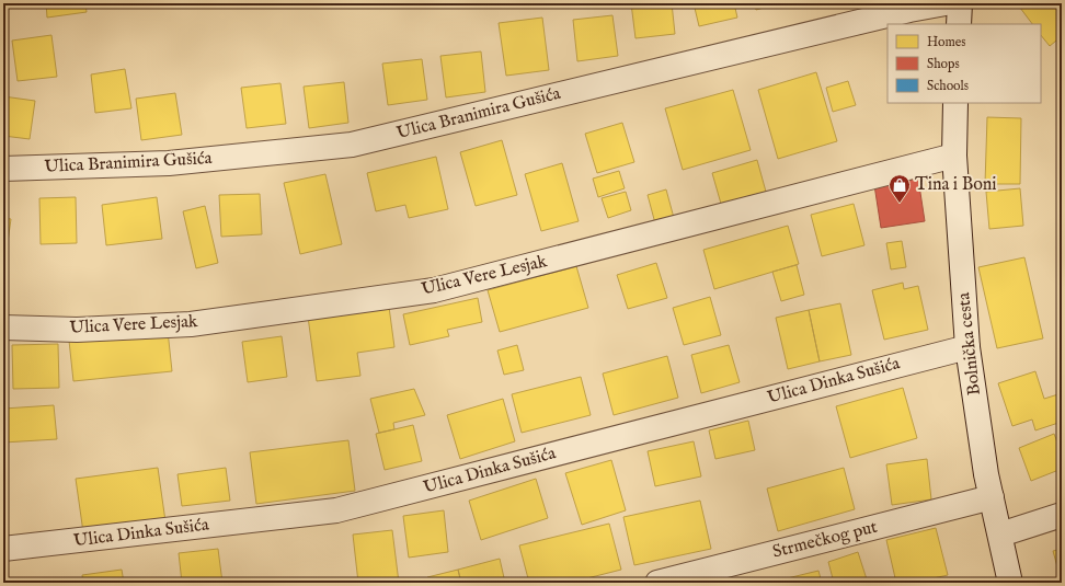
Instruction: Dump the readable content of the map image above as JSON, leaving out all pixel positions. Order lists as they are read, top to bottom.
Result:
{
  "streets": {
    "street": [
      "Ulica Branimira Gušića",
      "Ulica Vere Lesjak",
      "Bolnička cesta",
      "Ulica Dinka Sušića",
      "Strmečkog put"
    ]
  },
  "crossings": [
    ["Ulica Vere Lesjak", "Bolnička cesta"],
    ["Bolnička cesta", "Ulica Dinka Sušića"],
    ["Bolnička cesta", "Strmečkog put"]
  ],
  "places": {
    "shop": ["Tina i Boni"]
  },
  "legend": ["Homes", "Shops", "Schools"]
}
